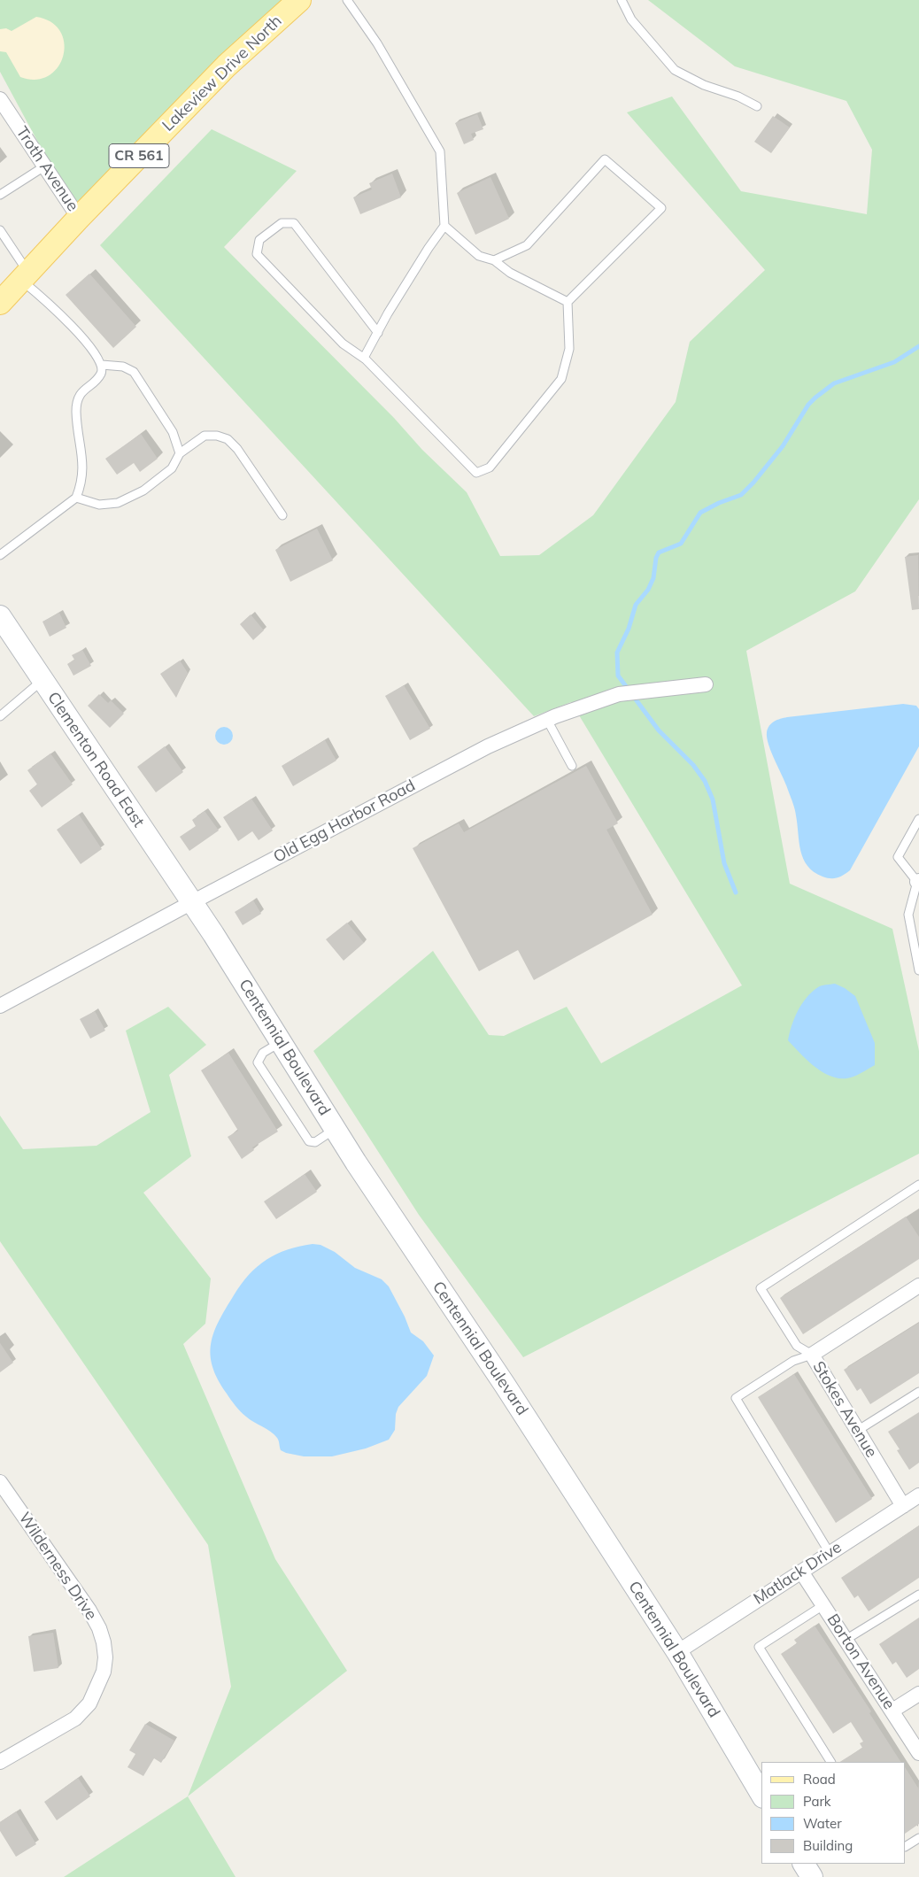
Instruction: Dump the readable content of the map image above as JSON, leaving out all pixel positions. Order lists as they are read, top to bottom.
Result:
{
  "streets": {
    "main road": [
      "Lakeview Drive North",
      "CR 561",
      "Clementon Road East",
      "Centennial Boulevard"
    ],
    "street": [
      "Troth Avenue",
      "Old Egg Harbor Road",
      "Stokes Avenue",
      "Wilderness Drive",
      "Matlack Drive",
      "Borton Avenue"
    ]
  },
  "crossings": [
    ["Lakeview Drive North", "Troth Avenue"],
    ["Clementon Road East", "Old Egg Harbor Road"],
    ["Clementon Road East", "Centennial Boulevard"],
    ["Old Egg Harbor Road", "Centennial Boulevard"],
    ["Centennial Boulevard", "Matlack Drive"],
    ["Stokes Avenue", "Matlack Drive"],
    ["Matlack Drive", "Borton Avenue"]
  ],
  "legend": [
    "Road",
    "Park",
    "Water",
    "Building"
  ]
}
